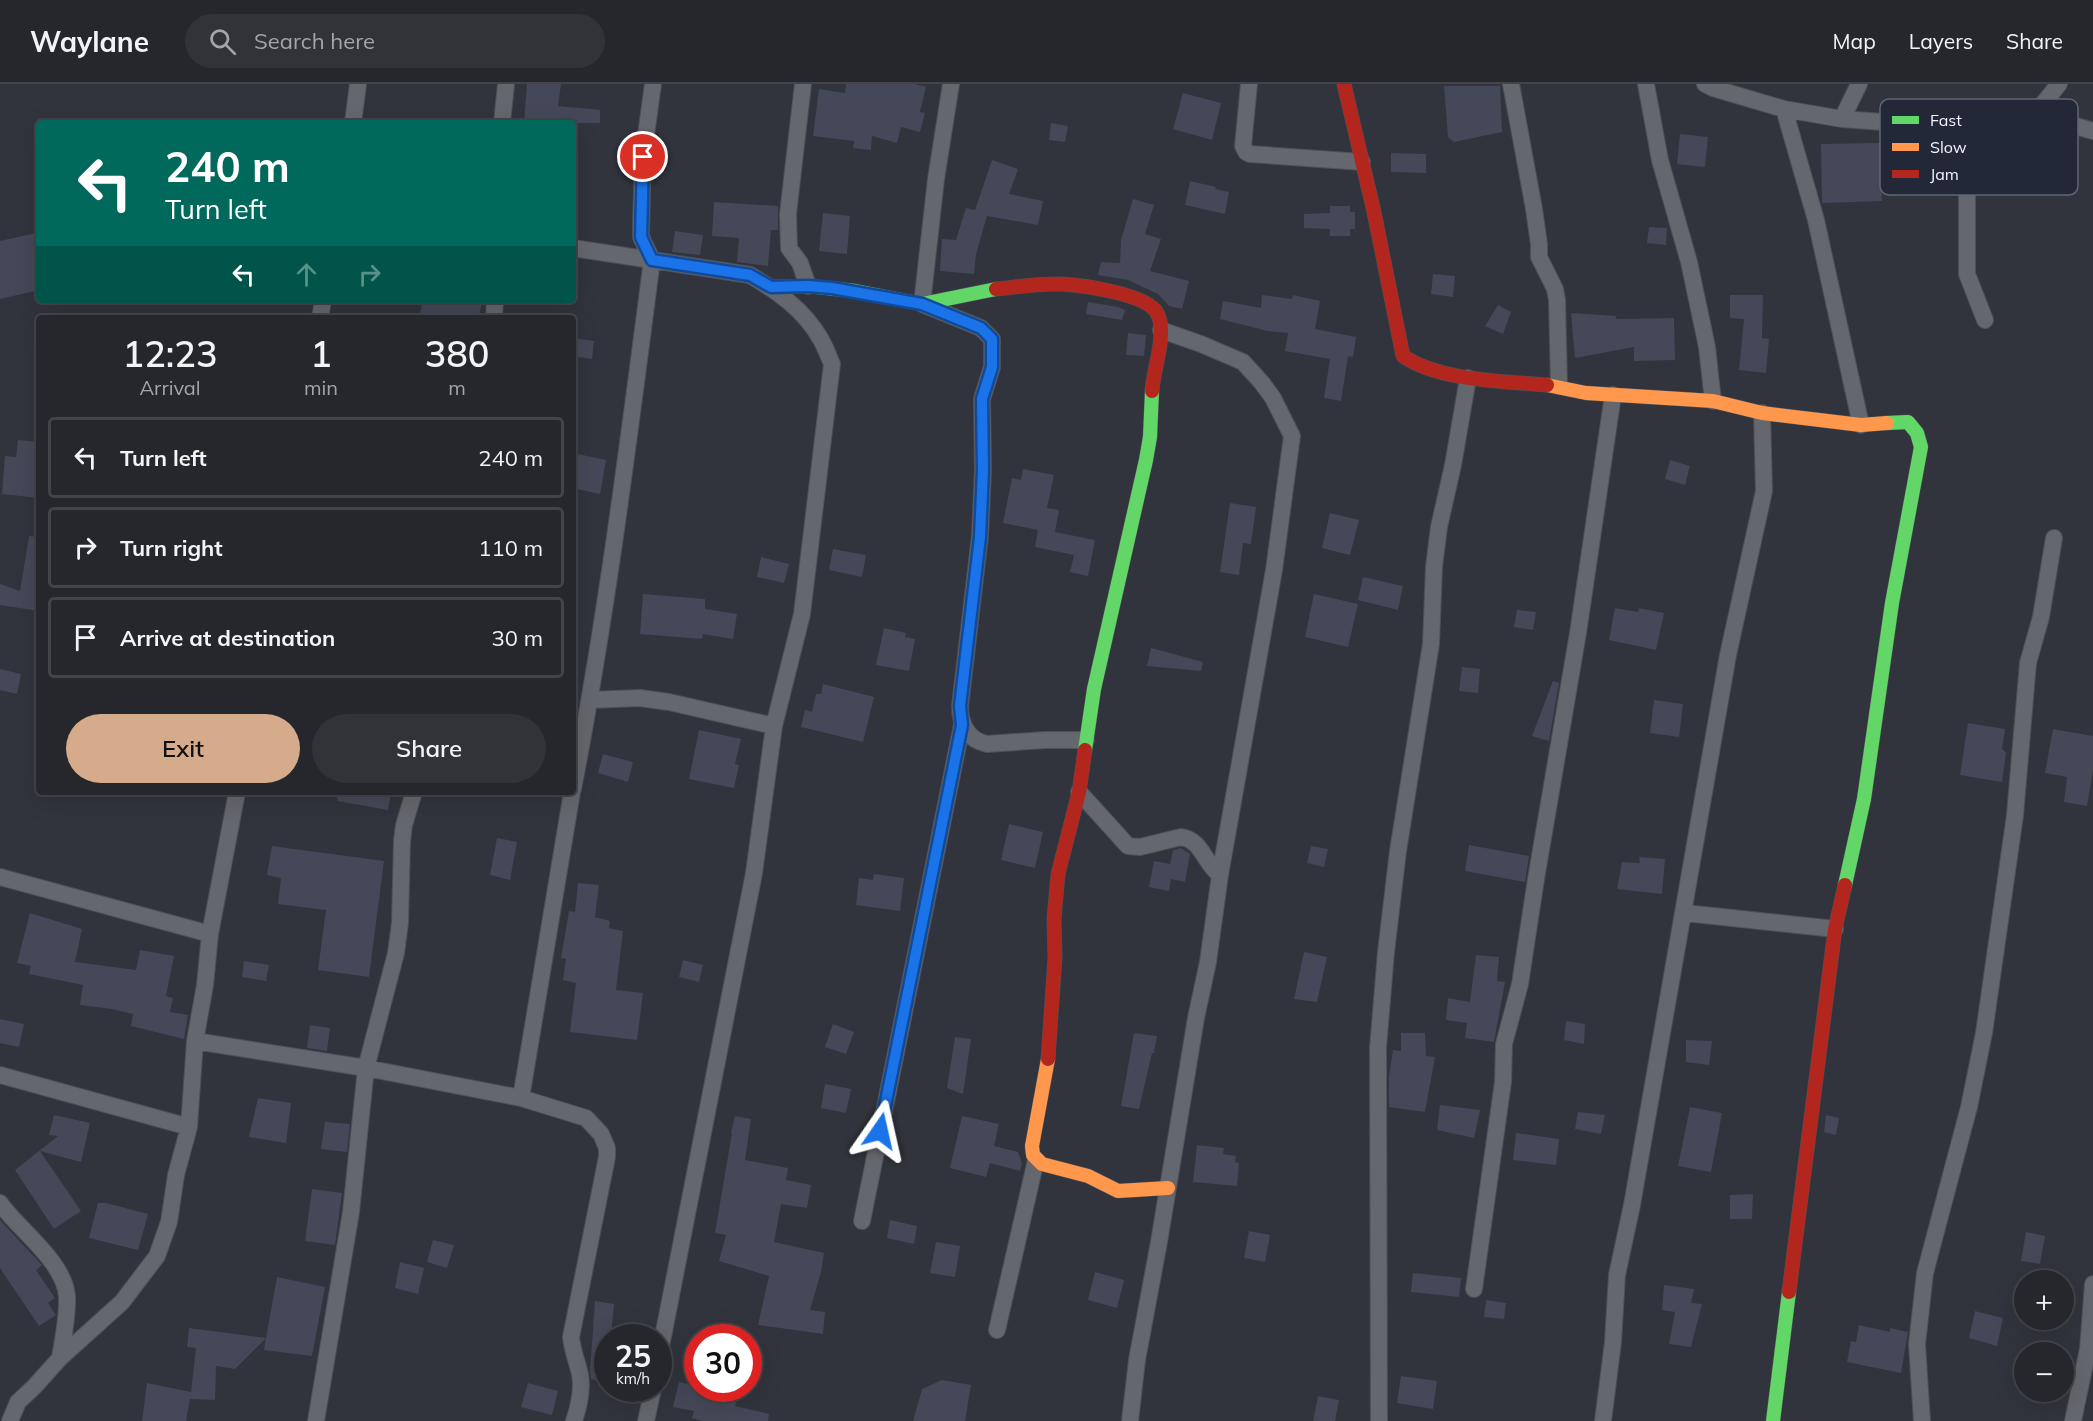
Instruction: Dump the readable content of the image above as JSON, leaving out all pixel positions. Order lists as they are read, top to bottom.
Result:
{
  "legend": ["Fast", "Slow", "Jam"],
  "page": {
    "header": "Waylane",
    "search": "Search here",
    "nav": ["Map", "Layers", "Share"],
    "turn": ["240 m", "Turn left"],
    "eta": [
      "12:23",
      "Arrival",
      "1",
      "min",
      "380",
      "m"
    ],
    "list": [
      {
        "name": "Turn left",
        "value": "240 m"
      },
      {
        "name": "Turn right",
        "value": "110 m"
      },
      {
        "name": "Arrive at destination",
        "value": "30 m"
      }
    ],
    "buttons": ["Exit", "Share"],
    "map_buttons": ["+", "−"],
    "speed": "25 km/h",
    "limit": "30"
  }
}
